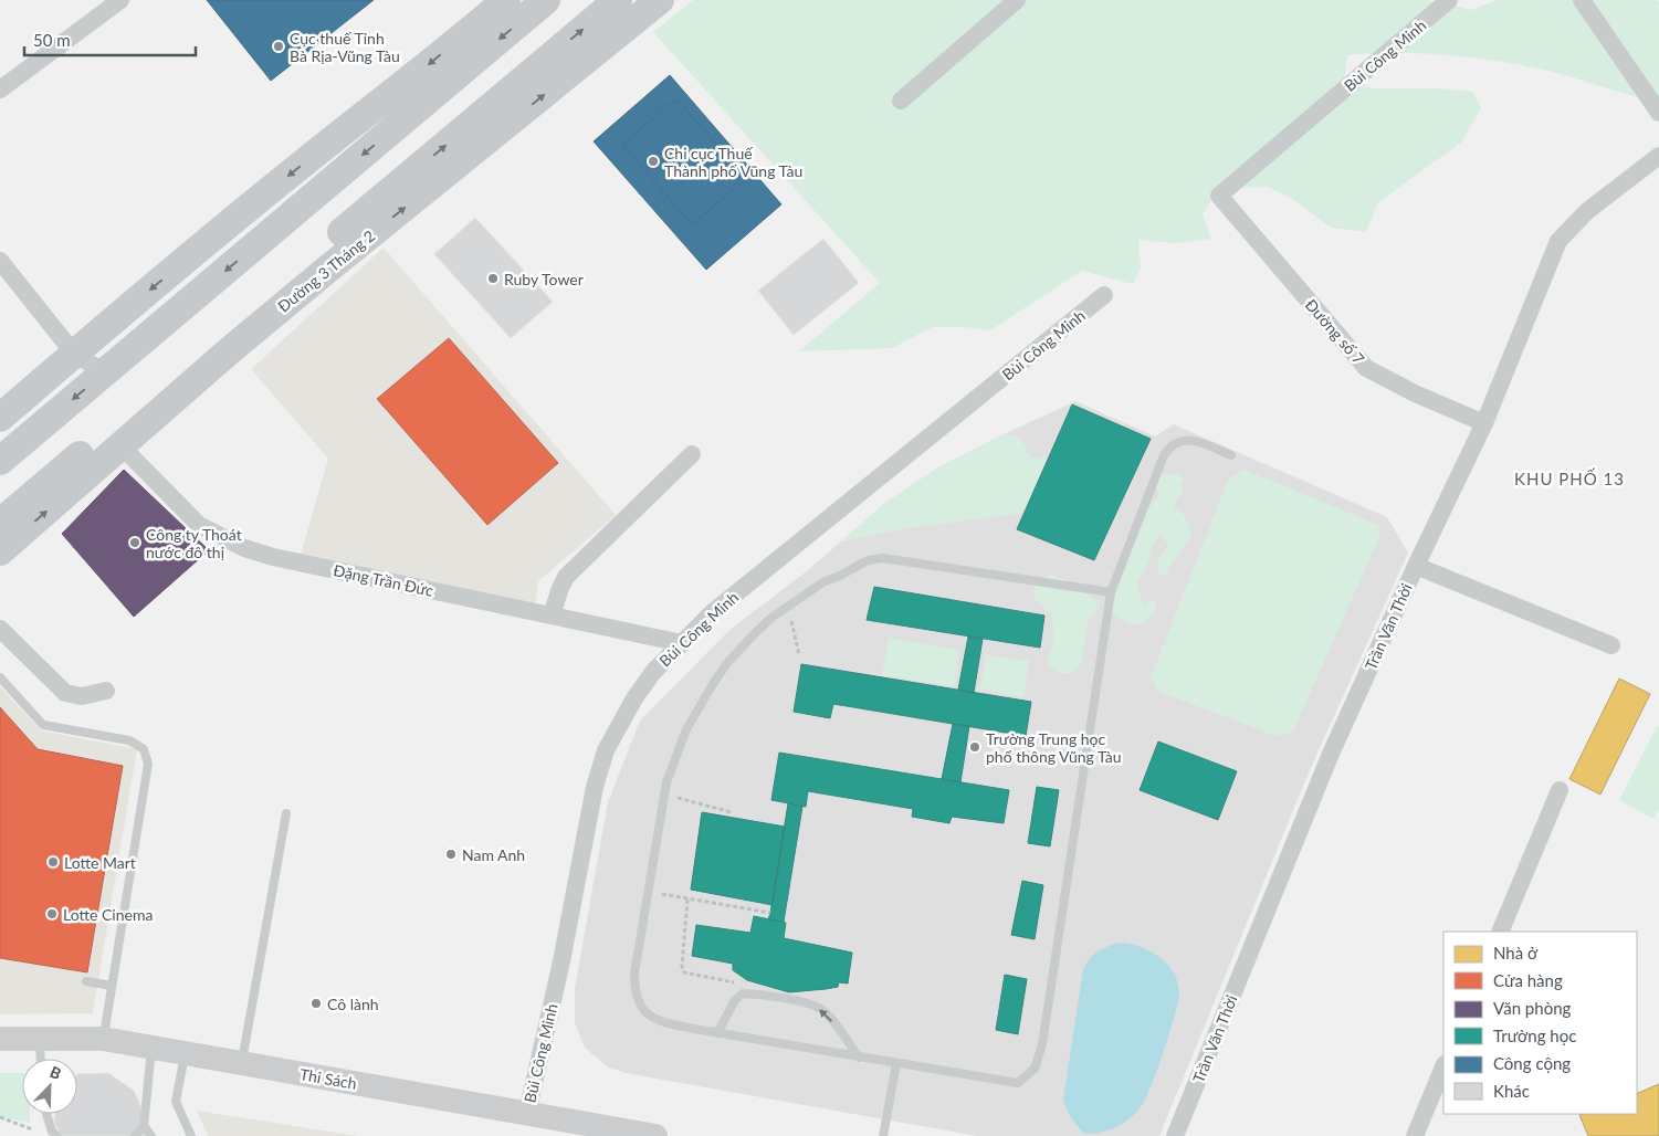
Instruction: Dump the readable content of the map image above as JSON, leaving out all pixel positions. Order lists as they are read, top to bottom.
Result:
{
  "streets": {
    "main road": ["Đường 3 Tháng 2"],
    "street": [
      "Bùi Công Minh",
      "Đường số 7",
      "Đặng Trần Đức",
      "Trần Văn Thời",
      "Thi Sách"
    ]
  },
  "crossings": [
    ["Bùi Công Minh", "Đường số 7"],
    ["Bùi Công Minh", "Đặng Trần Đức"],
    ["Bùi Công Minh", "Thi Sách"],
    ["Đường 3 Tháng 2", "Đặng Trần Đức"],
    ["Đường số 7", "Trần Văn Thời"]
  ],
  "districts": ["KHU PHỐ 13"],
  "places": [
    "Cục thuế Tỉnh Bà Rịa-Vũng Tàu",
    "Chi cục Thuế Thành phố Vũng Tàu",
    "Ruby Tower",
    "Công ty Thoát nước đô thị",
    "Trường Trung học phổ thông Vũng Tàu",
    "Nam Anh",
    "Lotte Mart",
    "Lotte Cinema",
    "Cô lành"
  ],
  "legend": [
    "Nhà ở",
    "Cửa hàng",
    "Văn phòng",
    "Trường học",
    "Công cộng",
    "Khác"
  ],
  "scale_bar": "50 m",
  "north": "top right"
}
